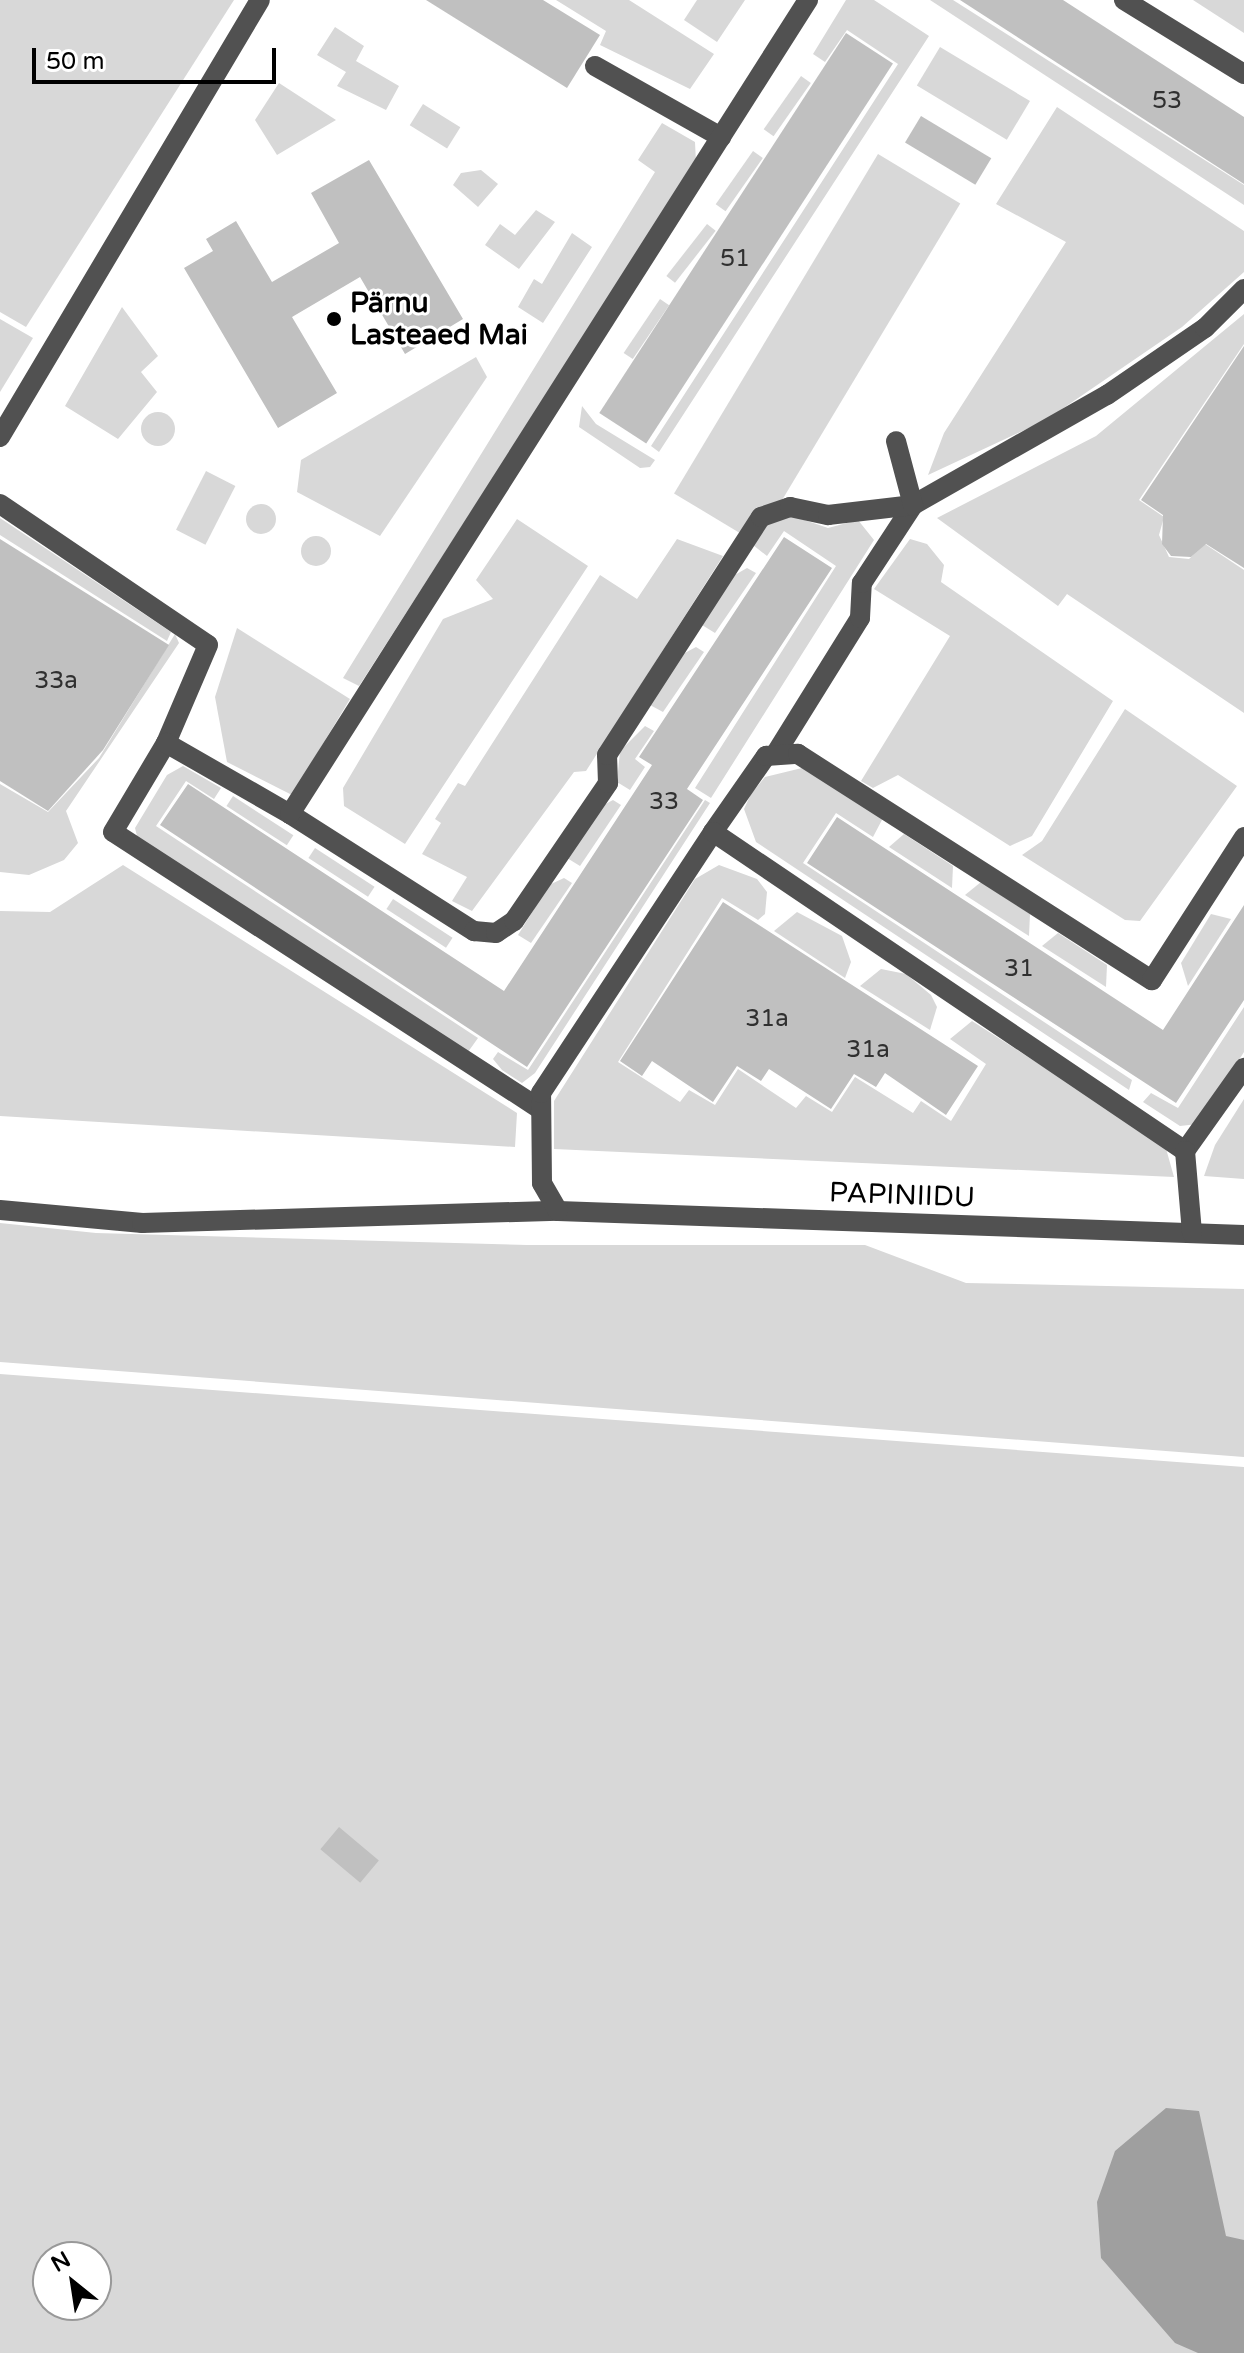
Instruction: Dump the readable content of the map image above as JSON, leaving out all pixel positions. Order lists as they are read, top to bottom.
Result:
{
  "streets": {
    "street": ["PAPINIIDU"]
  },
  "places": ["Pärnu Lasteaed Mai"],
  "house_numbers": [
    "53",
    "51",
    "33a",
    "33",
    "31",
    "31a",
    "31a"
  ],
  "scale_bar": "50 m",
  "north": "top left"
}
